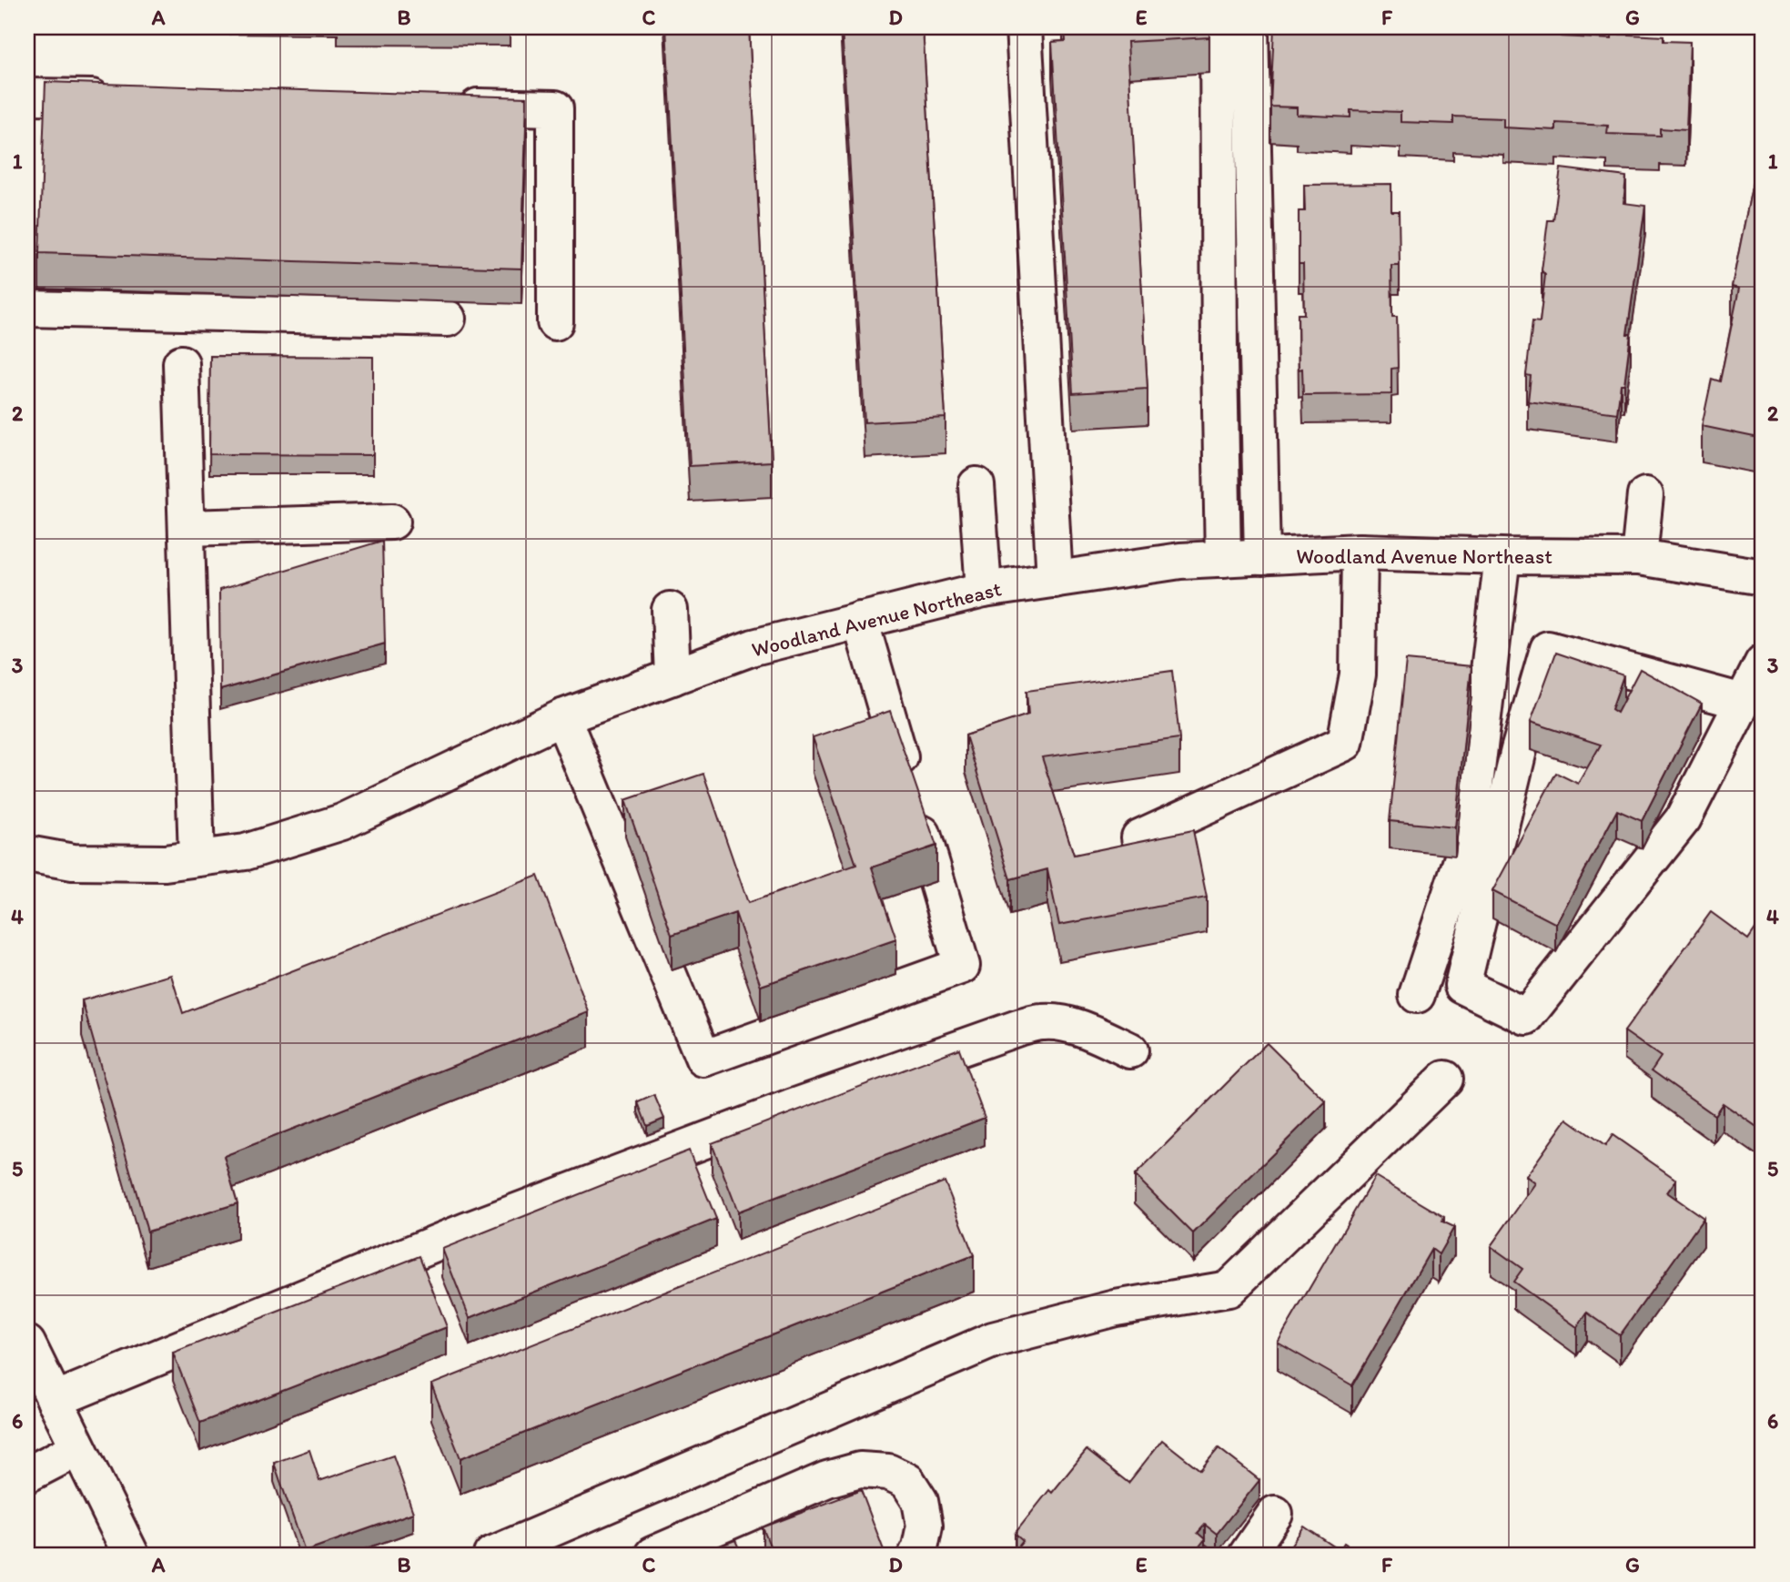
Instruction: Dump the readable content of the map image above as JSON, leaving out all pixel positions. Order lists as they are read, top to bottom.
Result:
{
  "streets": {
    "street": ["Woodland Avenue Northeast"]
  },
  "grid": {
    "columns": [
      "A",
      "B",
      "C",
      "D",
      "E",
      "F",
      "G"
    ],
    "rows": [
      "1",
      "2",
      "3",
      "4",
      "5",
      "6"
    ]
  }
}
